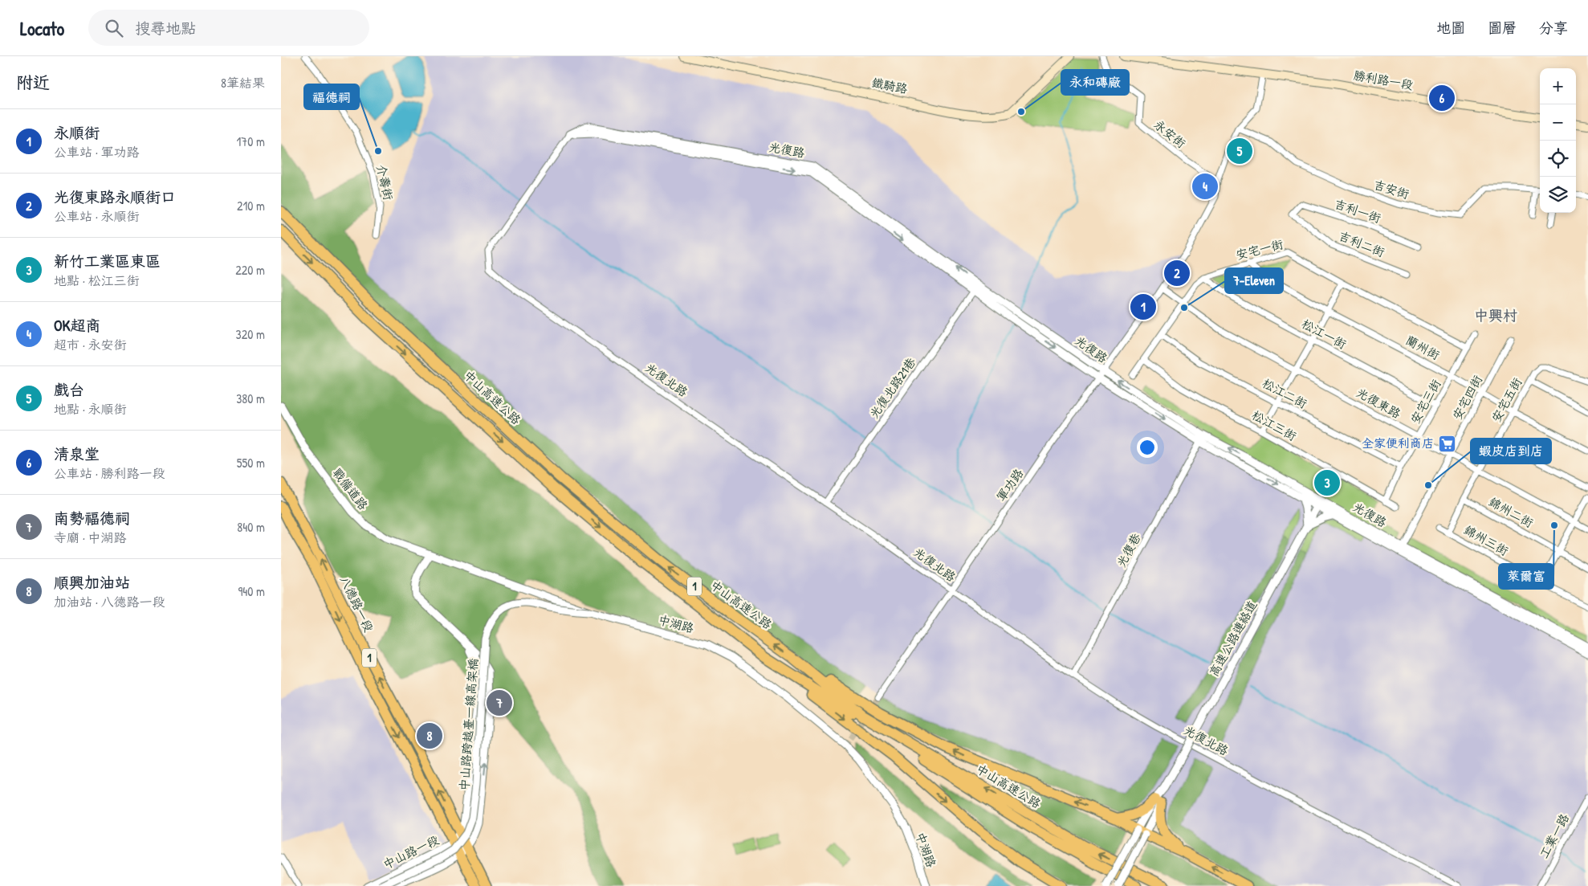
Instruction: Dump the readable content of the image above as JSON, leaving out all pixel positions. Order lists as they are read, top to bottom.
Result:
{
  "streets": {
    "highway": ["中山高速公路", "1"],
    "main road": ["勝利路一段", "鐵騎路", "八德路一段"],
    "street": [
      "永安街",
      "光復路",
      "介壽街",
      "吉安街",
      "吉利一街",
      "吉利二街",
      "安宅一街",
      "松江一街",
      "蘭州街",
      "光復北路",
      "光復北路21巷",
      "松江二街",
      "安宅四街",
      "安宅五街",
      "安宅三街",
      "光復東路",
      "松江三街",
      "軍功路",
      "戰備道路",
      "錦州二街",
      "錦州三街",
      "光復巷",
      "中湖路",
      "高速公路連絡道",
      "中山路跨越臺一線高架橋",
      "工業一路",
      "中山路一段"
    ]
  },
  "crossings": [
    ["勝利路一段", "軍功路"],
    ["永安街", "軍功路"],
    ["光復路", "光復北路"],
    ["光復路", "光復北路21巷"],
    ["光復路", "安宅四街"],
    ["光復路", "軍功路"],
    ["光復路", "光復巷"],
    ["光復路", "高速公路連絡道"],
    ["吉安街", "軍功路"],
    ["吉利一街", "吉利二街"],
    ["安宅一街", "松江一街"],
    ["安宅一街", "蘭州街"],
    ["安宅一街", "松江二街"],
    ["安宅一街", "安宅三街"],
    ["安宅一街", "光復東路"],
    ["安宅一街", "松江三街"],
    ["松江一街", "安宅三街"],
    ["蘭州街", "安宅四街"],
    ["蘭州街", "安宅五街"],
    ["蘭州街", "安宅三街"],
    ["光復北路", "光復北路21巷"],
    ["光復北路", "軍功路"],
    ["光復北路", "光復巷"],
    ["松江二街", "安宅三街"],
    ["安宅四街", "光復東路"],
    ["安宅五街", "光復東路"],
    ["安宅五街", "錦州二街"],
    ["安宅五街", "錦州三街"],
    ["安宅三街", "光復東路"],
    ["安宅三街", "松江三街"],
    ["光復東路", "軍功路"],
    ["戰備道路", "中湖路"],
    ["八德路一段", "中山路一段"],
    ["中湖路", "中山路跨越臺一線高架橋"]
  ],
  "districts": ["中興村"],
  "places": {
    "other": [
      "永和磚廠",
      "福德祠",
      "7-Eleven",
      "蝦皮店到店",
      "萊爾富"
    ],
    "supermarket": ["全家便利商店"]
  },
  "page": {
    "header": "Locato",
    "search": "搜尋地點",
    "nav": ["地圖", "圖層", "分享"],
    "heading": ["附近", "8筆結果"],
    "map_buttons": ["+", "−"],
    "pins": [
      "6",
      "5",
      "4",
      "2",
      "1",
      "3",
      "7",
      "8"
    ],
    "list": [
      {
        "mark": "1",
        "name": "永順街",
        "note": "公車站 · 軍功路",
        "value": "170 m"
      },
      {
        "mark": "2",
        "name": "光復東路永順街口",
        "note": "公車站 · 永順街",
        "value": "210 m"
      },
      {
        "mark": "3",
        "name": "新竹工業區東區",
        "note": "地點 · 松江三街",
        "value": "220 m"
      },
      {
        "mark": "4",
        "name": "OK超商",
        "note": "超市 · 永安街",
        "value": "320 m"
      },
      {
        "mark": "5",
        "name": "戲台",
        "note": "地點 · 永順街",
        "value": "380 m"
      },
      {
        "mark": "6",
        "name": "清泉堂",
        "note": "公車站 · 勝利路一段",
        "value": "550 m"
      },
      {
        "mark": "7",
        "name": "南勢福德祠",
        "note": "寺廟 · 中湖路",
        "value": "840 m"
      },
      {
        "mark": "8",
        "name": "順興加油站",
        "note": "加油站 · 八德路一段",
        "value": "940 m"
      }
    ]
  }
}
